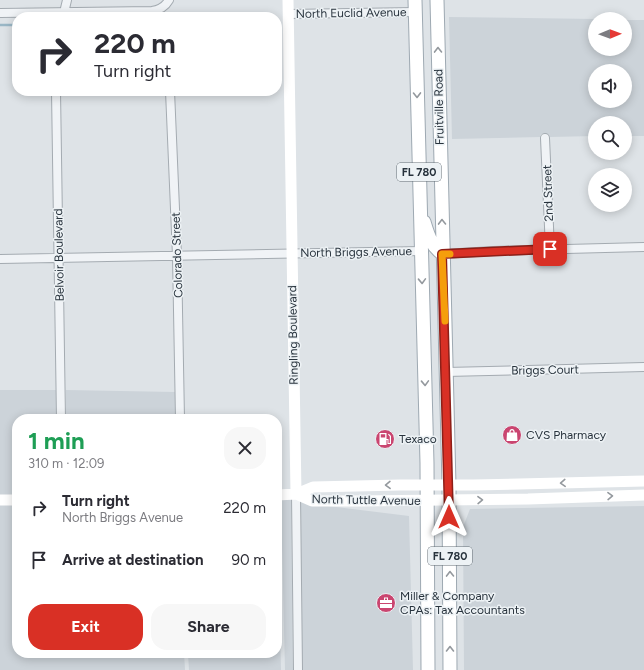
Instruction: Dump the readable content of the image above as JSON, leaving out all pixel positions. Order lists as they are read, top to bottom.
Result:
{
  "streets": {
    "main road": [
      "Fruitville Road",
      "FL 780",
      "Ringling Boulevard",
      "North Tuttle Avenue"
    ],
    "street": [
      "North Euclid Avenue",
      "2nd Street",
      "North Briggs Avenue",
      "Belvoir Boulevard",
      "Colorado Street",
      "Briggs Court"
    ]
  },
  "crossings": [
    ["North Euclid Avenue", "Fruitville Road"],
    ["North Euclid Avenue", "Ringling Boulevard"],
    ["Fruitville Road", "North Briggs Avenue"],
    ["Fruitville Road", "Briggs Court"],
    ["Fruitville Road", "North Tuttle Avenue"],
    ["North Briggs Avenue", "Belvoir Boulevard"],
    ["North Briggs Avenue", "Colorado Street"],
    ["North Briggs Avenue", "Ringling Boulevard"],
    ["Ringling Boulevard", "North Tuttle Avenue"]
  ],
  "places": {
    "shop": ["CVS Pharmacy"],
    "fuel station": ["Texaco"],
    "office": ["Miller & Company CPAs: Tax Accountants"]
  },
  "north": "right",
  "page": {
    "turn": ["220 m", "Turn right"],
    "heading": ["1 min", "310 m · 12:09"],
    "list": [
      {
        "name": "Turn right",
        "note": "North Briggs Avenue",
        "value": "220 m"
      },
      {
        "name": "Arrive at destination",
        "value": "90 m"
      }
    ],
    "buttons": ["Exit", "Share"]
  }
}
